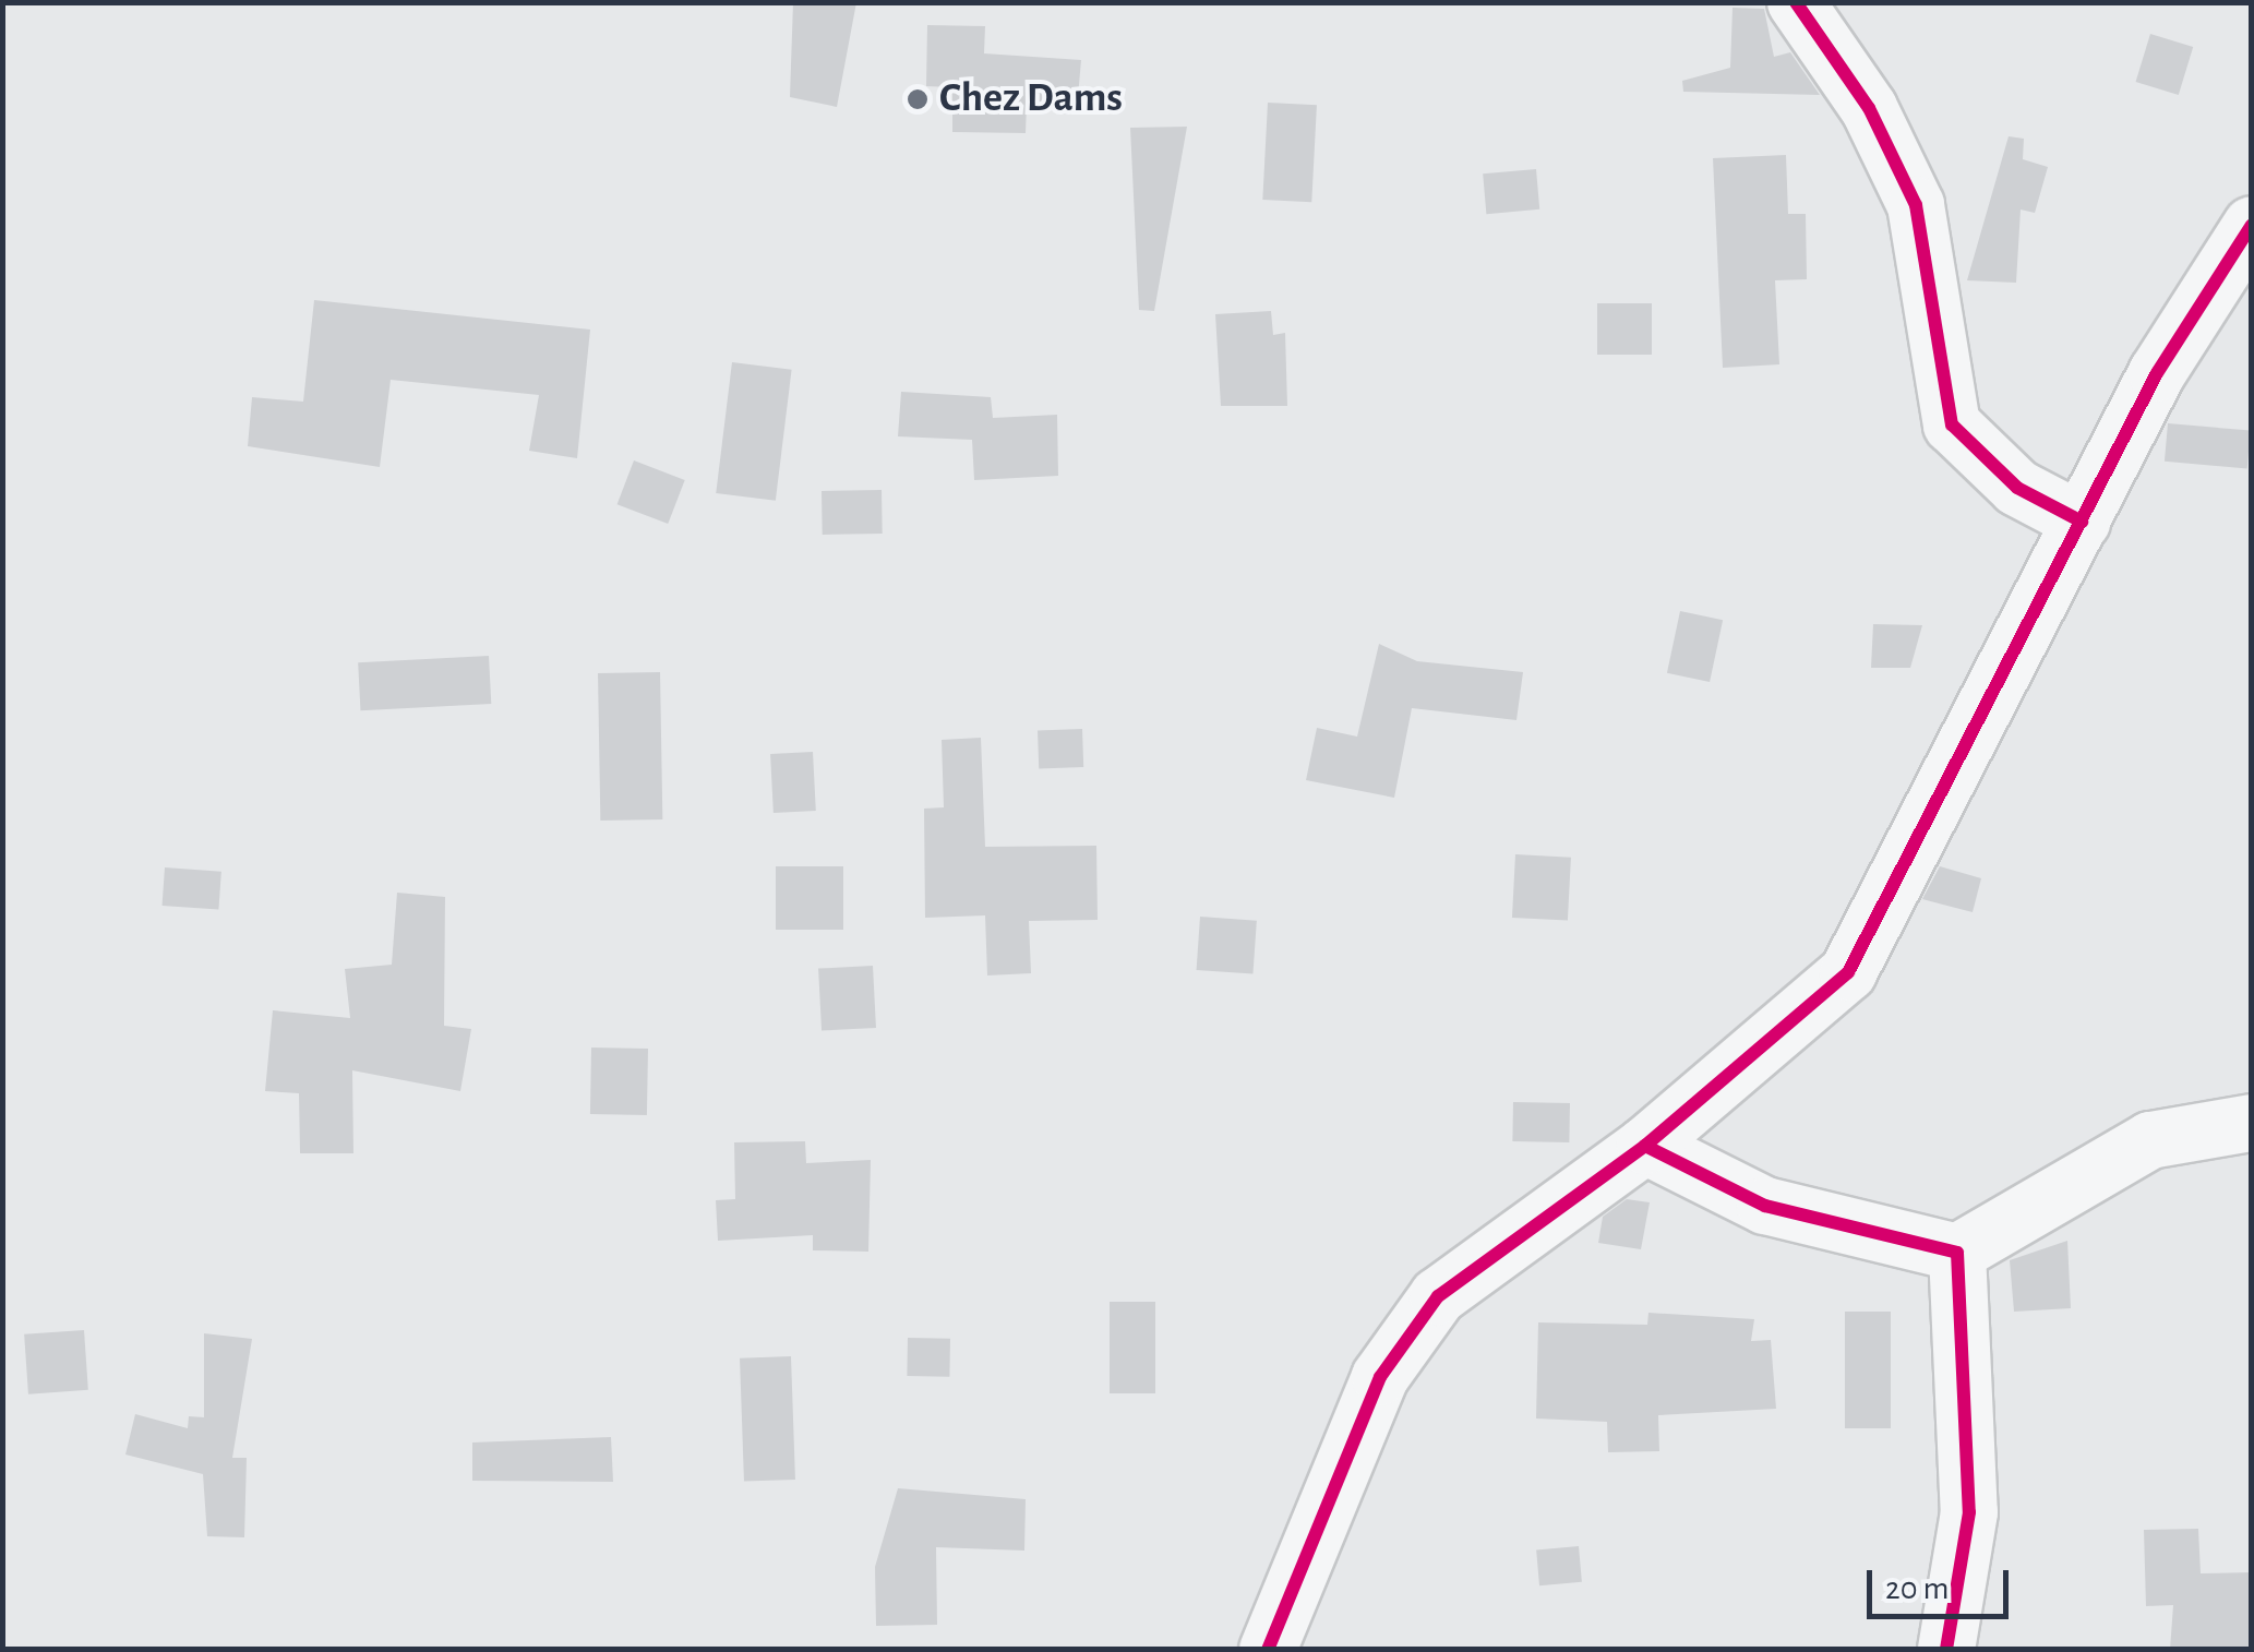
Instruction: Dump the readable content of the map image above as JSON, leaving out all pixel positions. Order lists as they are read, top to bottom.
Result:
{
  "places": ["Chez Dams"],
  "scale_bar": "20 m"
}
